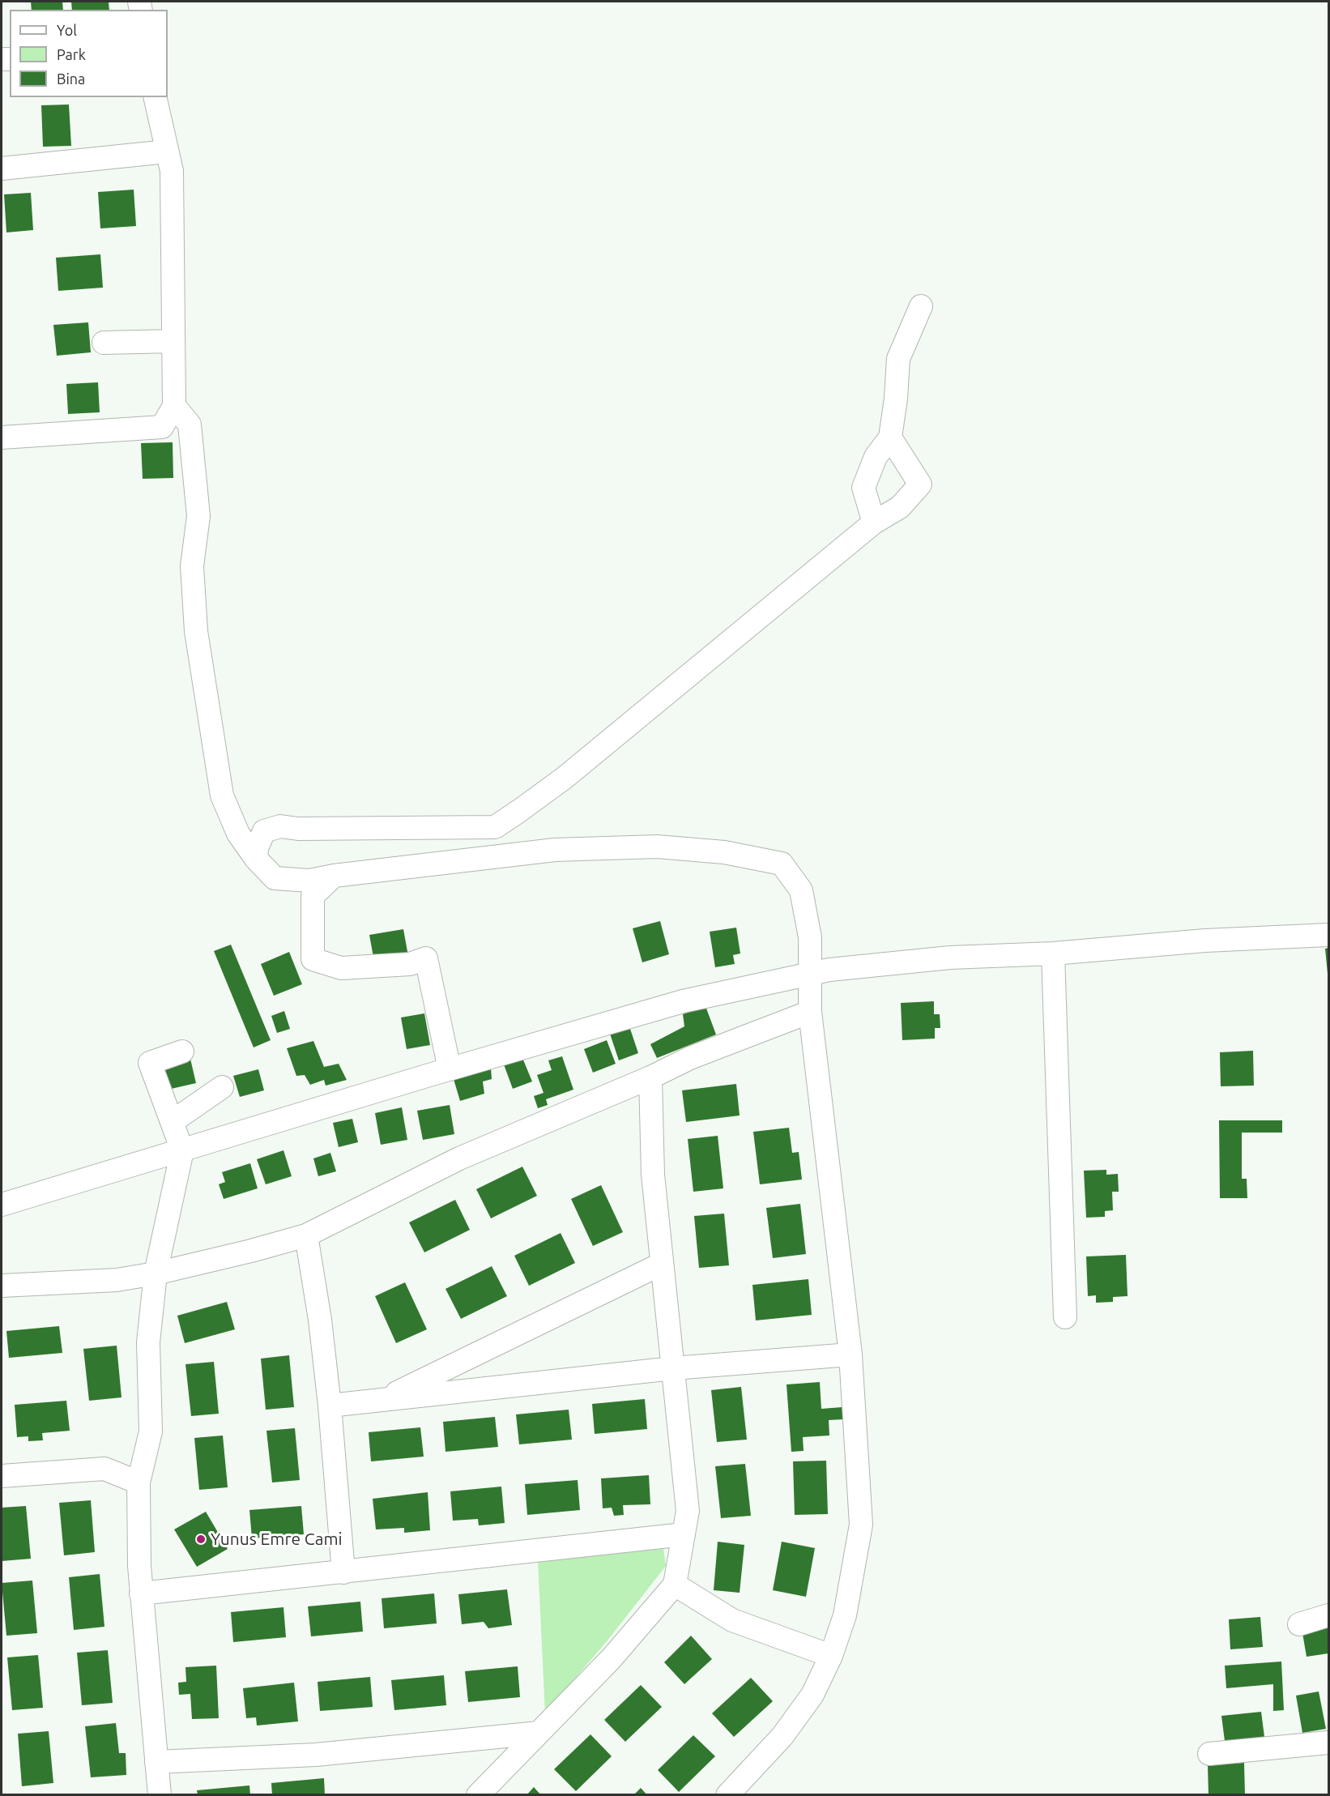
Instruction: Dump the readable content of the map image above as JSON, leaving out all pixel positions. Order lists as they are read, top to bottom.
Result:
{
  "places": ["Yunus Emre Cami"],
  "legend": ["Yol", "Park", "Bina"]
}
